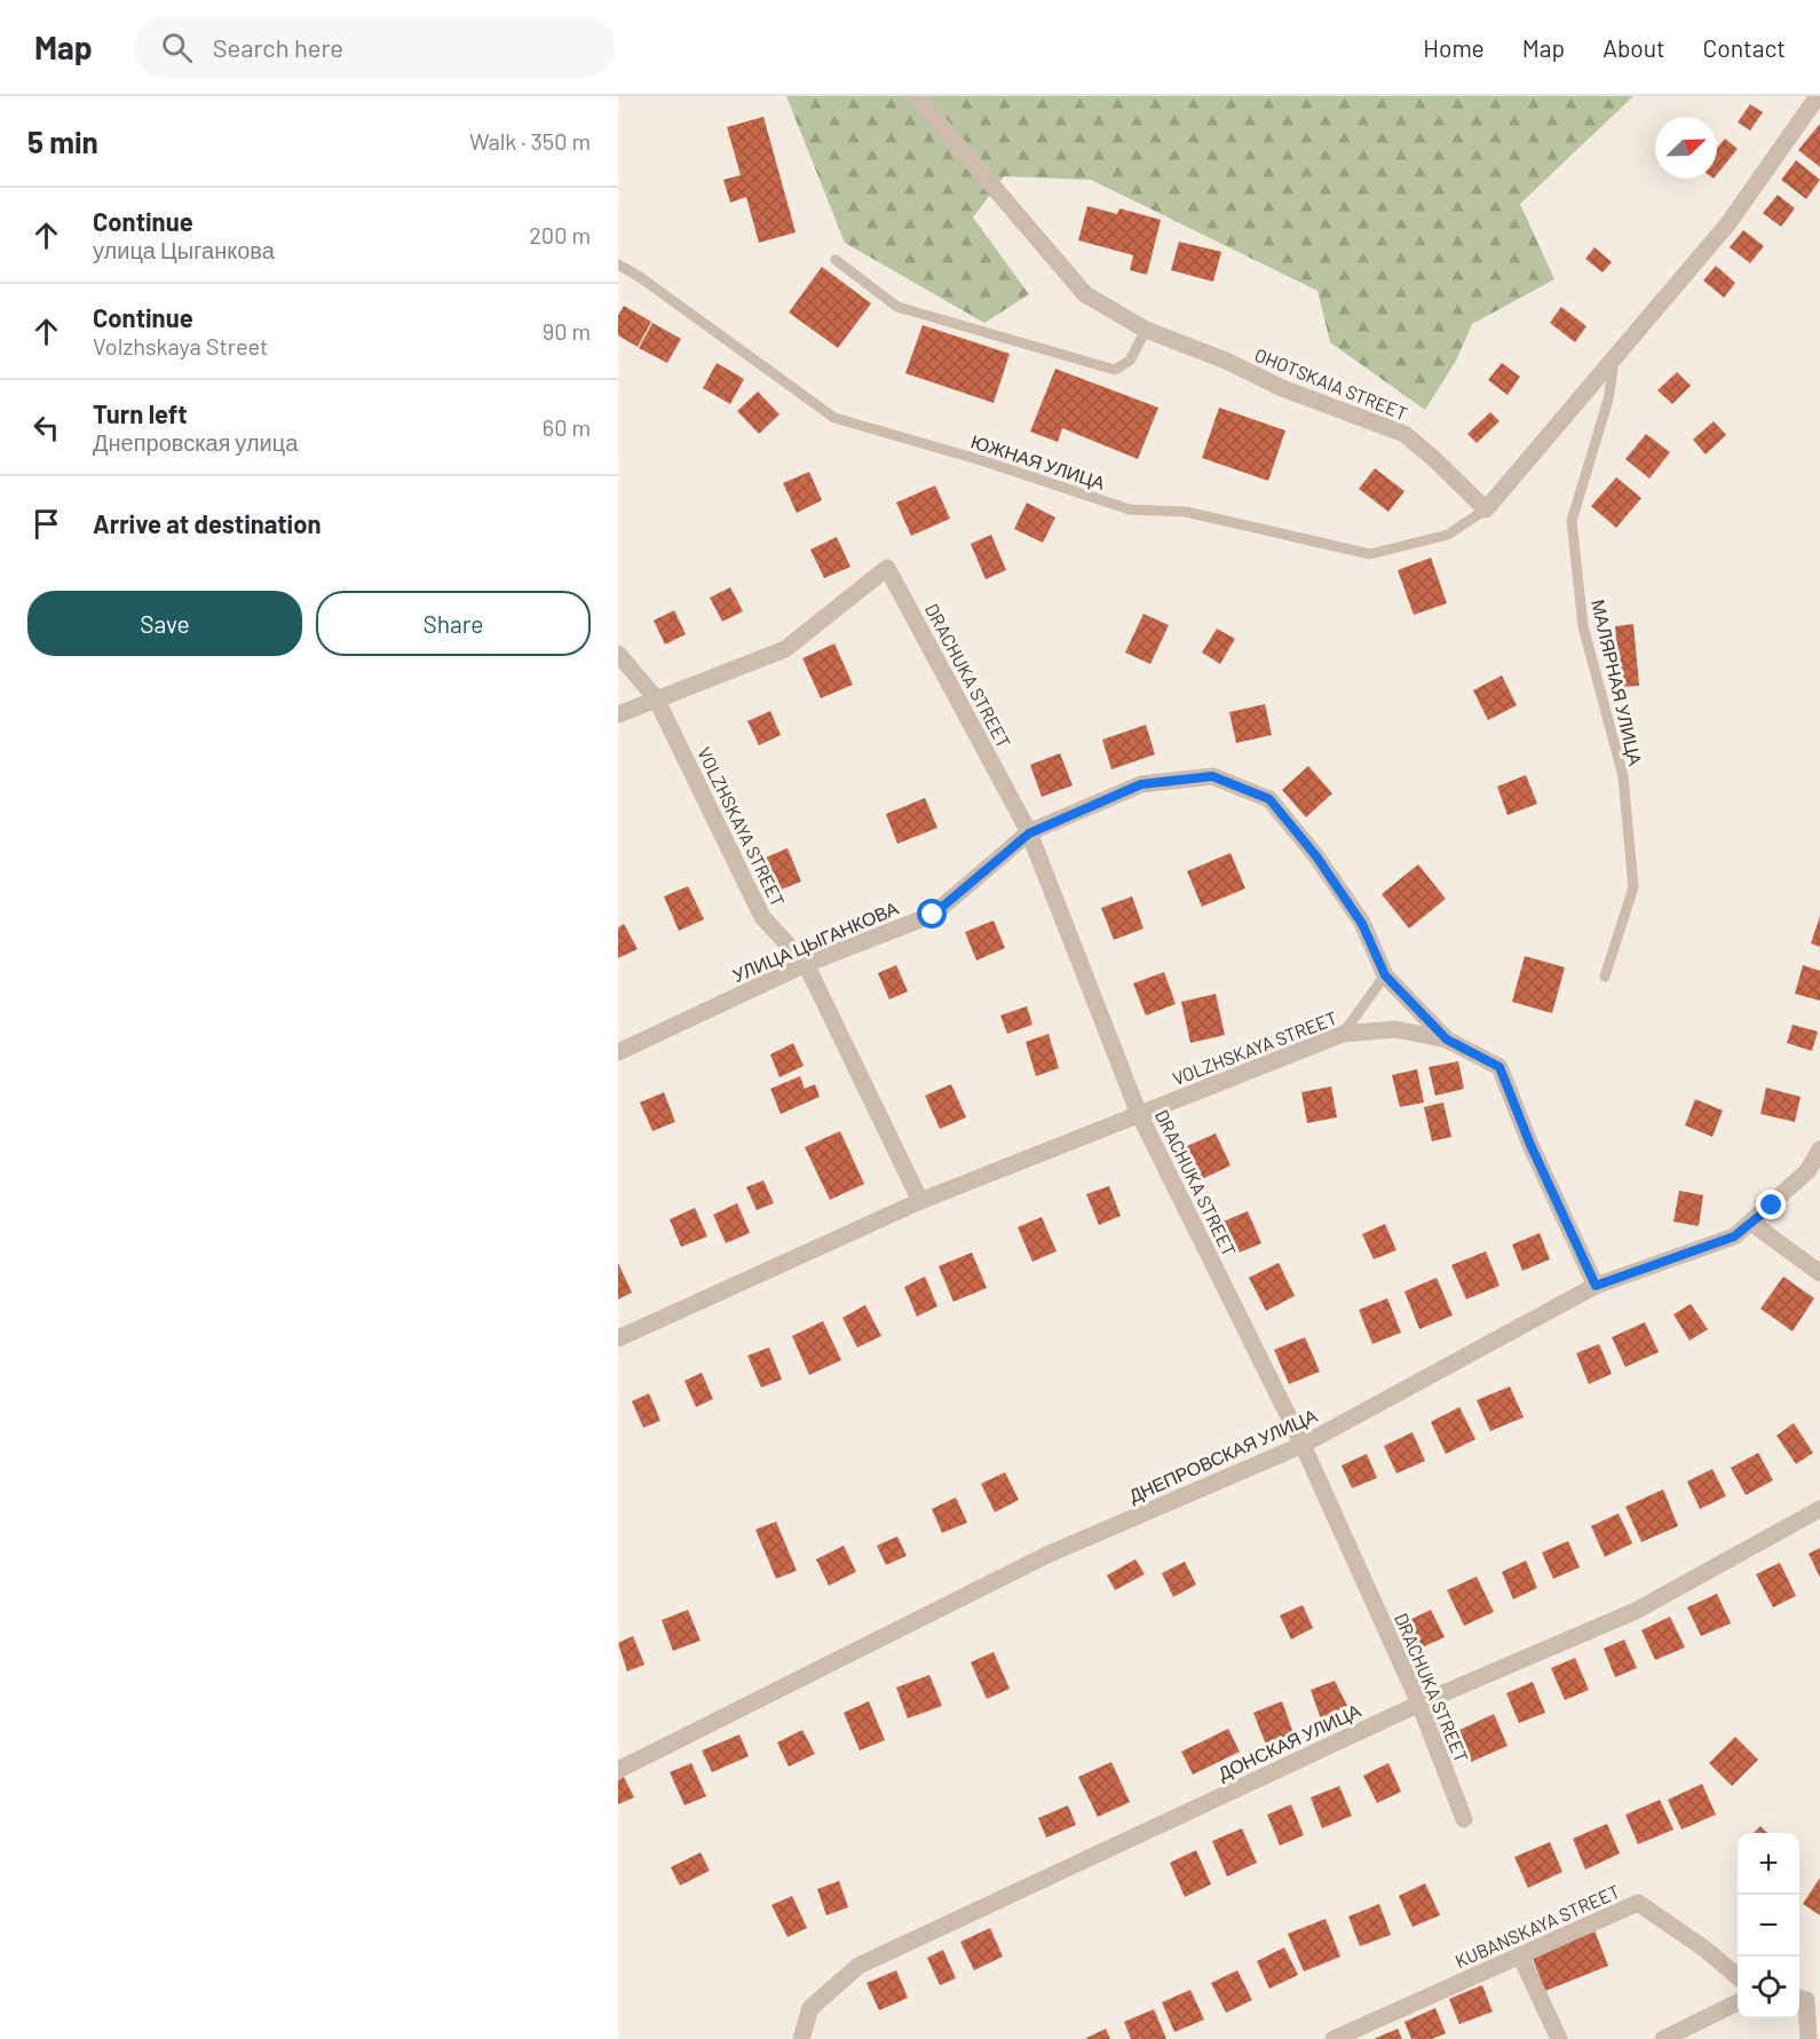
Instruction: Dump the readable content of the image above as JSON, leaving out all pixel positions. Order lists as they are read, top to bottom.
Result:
{
  "streets": {
    "street": [
      "OHOTSKAIA STREET",
      "DRACHUKA STREET",
      "VOLZHSKAYA STREET",
      "УЛИЦА ЦЫГАНКОВА",
      "ДНЕПРОВСКАЯ УЛИЦА",
      "ДОНСКАЯ УЛИЦА",
      "KUBANSKAYA STREET"
    ],
    "lane": ["ЮЖНАЯ УЛИЦА", "МАЛЯРНАЯ УЛИЦА"]
  },
  "crossings": [
    ["OHOTSKAIA STREET", "ЮЖНАЯ УЛИЦА"],
    ["DRACHUKA STREET", "VOLZHSKAYA STREET"],
    ["DRACHUKA STREET", "УЛИЦА ЦЫГАНКОВА"],
    ["DRACHUKA STREET", "ДНЕПРОВСКАЯ УЛИЦА"],
    ["DRACHUKA STREET", "ДОНСКАЯ УЛИЦА"],
    ["VOLZHSKAYA STREET", "УЛИЦА ЦЫГАНКОВА"],
    ["VOLZHSKAYA STREET", "ДНЕПРОВСКАЯ УЛИЦА"]
  ],
  "north": "top right",
  "page": {
    "header": "Map",
    "search": "Search here",
    "nav": [
      "Home",
      "Map",
      "About",
      "Contact"
    ],
    "heading": ["5 min", "Walk · 350 m"],
    "list": [
      ["Continue", "улица Цыганкова", "200 m"],
      ["Continue", "Volzhskaya Street", "90 m"],
      ["Turn left", "Днепровская улица", "60 m"],
      "Arrive at destination"
    ],
    "buttons": ["Save", "Share"],
    "map_buttons": ["+", "−"]
  }
}
